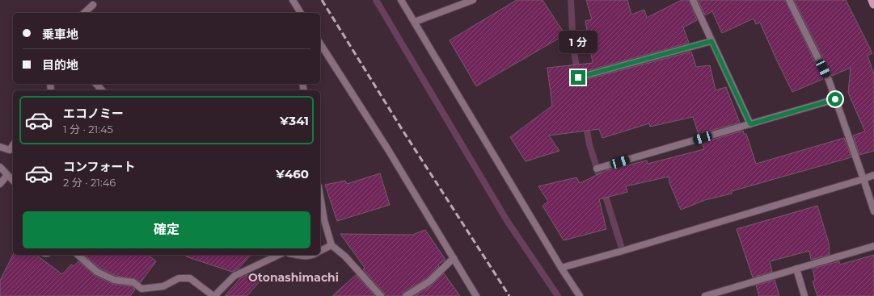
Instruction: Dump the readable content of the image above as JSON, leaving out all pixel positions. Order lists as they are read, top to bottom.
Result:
{
  "districts": ["Otonashimachi"],
  "page": {
    "banner": ["乗車地", "目的地"],
    "bubble": "1 分",
    "list": [
      {
        "name": "エコノミー",
        "note": "1 分 · 21:45",
        "value": "¥341"
      },
      {
        "name": "コンフォート",
        "note": "2 分 · 21:46",
        "value": "¥460"
      }
    ],
    "buttons": "確定"
  }
}
